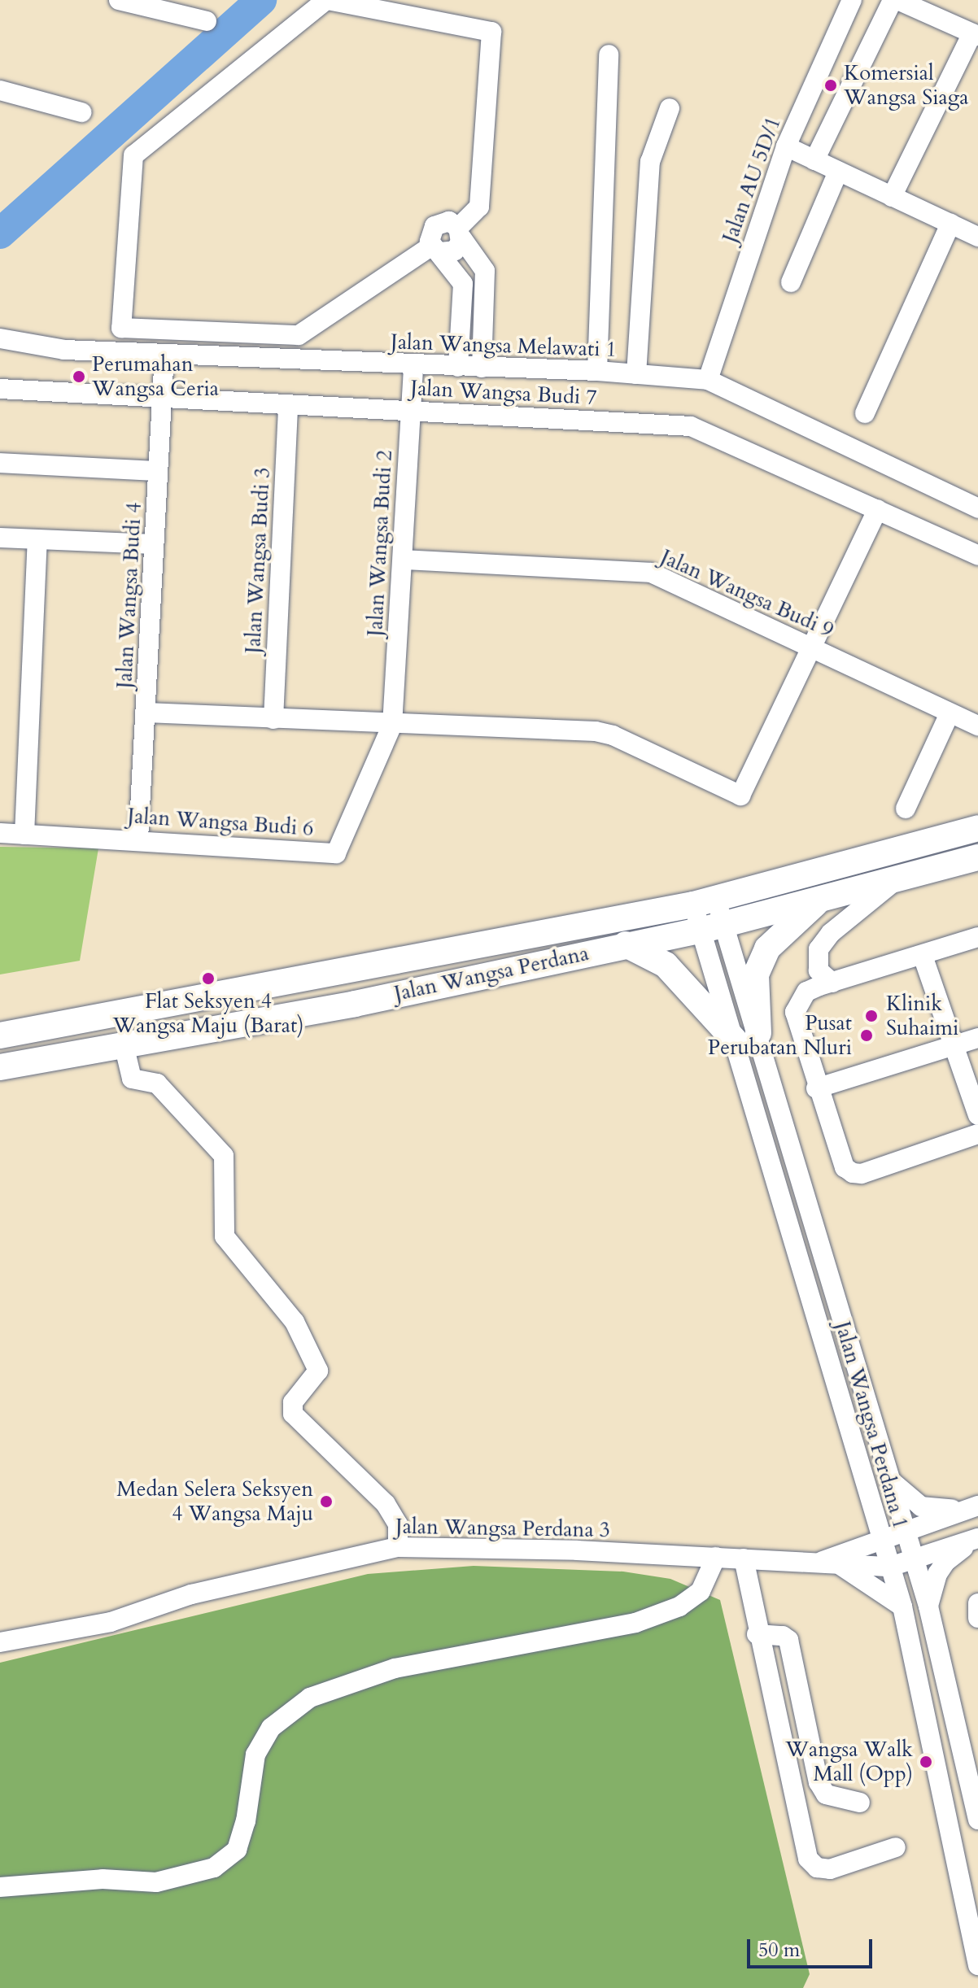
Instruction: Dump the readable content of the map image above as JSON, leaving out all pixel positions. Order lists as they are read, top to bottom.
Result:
{
  "streets": {
    "main road": ["Jalan Wangsa Perdana"],
    "street": [
      "Jalan AU 5D/1",
      "Jalan Wangsa Melawati 1",
      "Jalan Wangsa Budi 7",
      "Jalan Wangsa Budi 2",
      "Jalan Wangsa Budi 3",
      "Jalan Wangsa Budi 9",
      "Jalan Wangsa Budi 4",
      "Jalan Wangsa Budi 6",
      "Jalan Wangsa Perdana 1",
      "Jalan Wangsa Perdana 3"
    ]
  },
  "crossings": [
    ["Jalan AU 5D/1", "Jalan Wangsa Melawati 1"],
    ["Jalan Wangsa Melawati 1", "Jalan Wangsa Budi 2"],
    ["Jalan Wangsa Melawati 1", "Jalan Wangsa Budi 4"],
    ["Jalan Wangsa Budi 7", "Jalan Wangsa Budi 2"],
    ["Jalan Wangsa Budi 7", "Jalan Wangsa Budi 3"],
    ["Jalan Wangsa Budi 7", "Jalan Wangsa Budi 4"],
    ["Jalan Wangsa Budi 2", "Jalan Wangsa Budi 9"],
    ["Jalan Wangsa Budi 2", "Jalan Wangsa Budi 6"],
    ["Jalan Wangsa Budi 4", "Jalan Wangsa Budi 6"],
    ["Jalan Wangsa Perdana", "Jalan Wangsa Perdana 1"],
    ["Jalan Wangsa Perdana 1", "Jalan Wangsa Perdana 3"]
  ],
  "places": [
    "Komersial Wangsa Siaga",
    "Perumahan Wangsa Ceria",
    "Flat Seksyen 4 Wangsa Maju (Barat)",
    "Klinik Suhaimi",
    "Pusat Perubatan Nluri",
    "Medan Selera Seksyen 4 Wangsa Maju",
    "Wangsa Walk Mall (Opp)"
  ],
  "scale_bar": "50 m"
}
